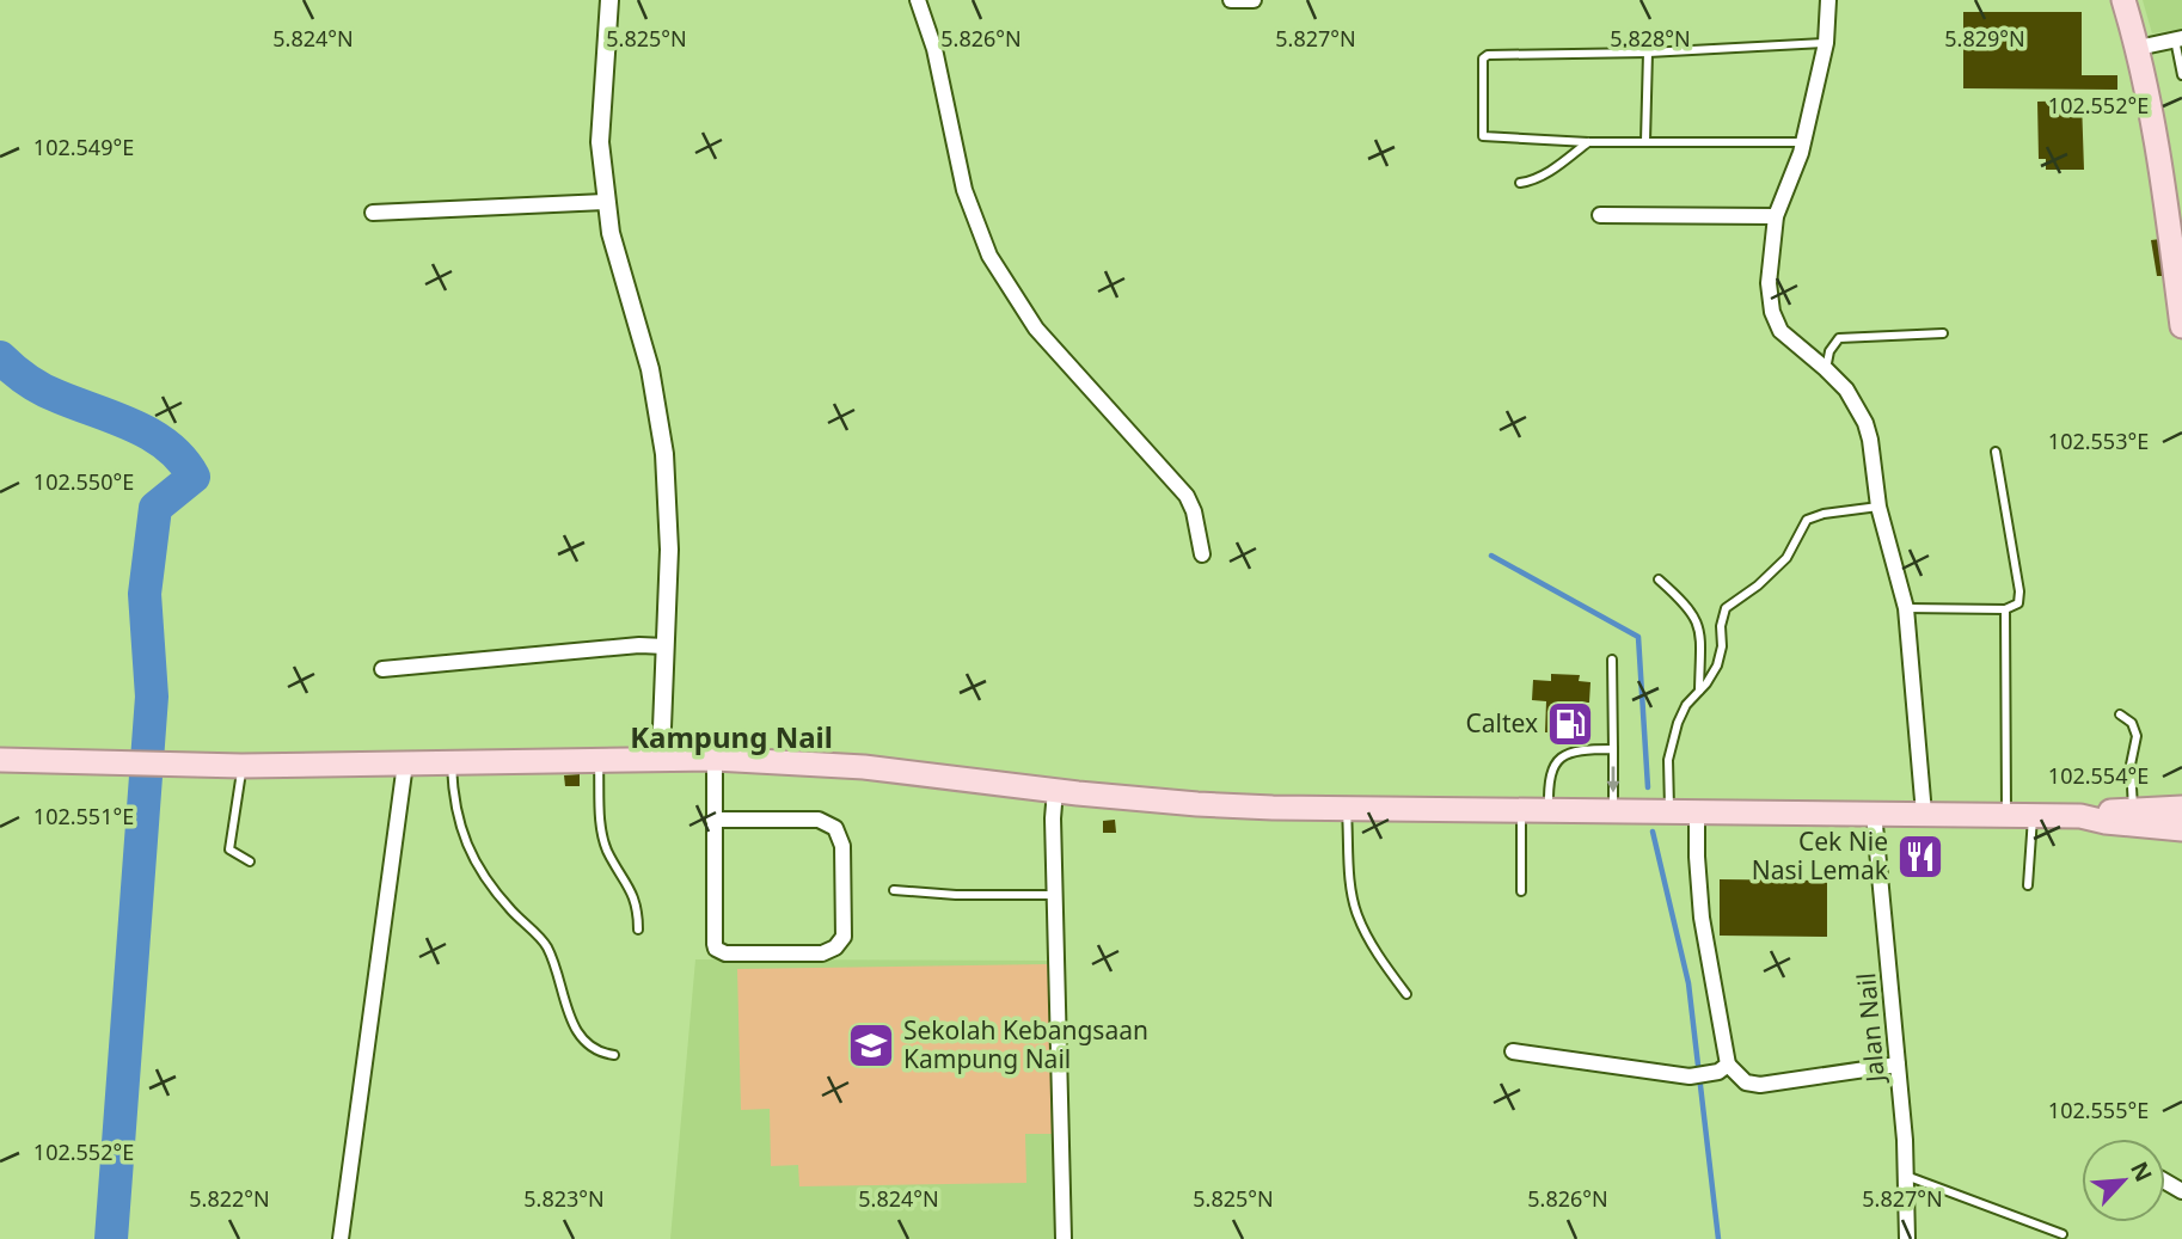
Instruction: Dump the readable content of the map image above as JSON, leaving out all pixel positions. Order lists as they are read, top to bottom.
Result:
{
  "streets": {
    "street": ["Jalan Nail"]
  },
  "districts": ["Kampung Nail"],
  "places": {
    "fuel station": ["Caltex"],
    "restaurant": ["Cek Nie Nasi Lemak"],
    "school or university": ["Sekolah Kebangsaan Kampung Nail"]
  },
  "north": "top right",
  "coordinates": [
    "5.824°N",
    "5.825°N",
    "5.826°N",
    "5.827°N",
    "5.828°N",
    "5.829°N",
    "102.552°E",
    "102.549°E",
    "102.553°E",
    "102.550°E",
    "102.554°E",
    "102.551°E",
    "102.555°E",
    "5.822°N",
    "5.823°N"
  ]
}
